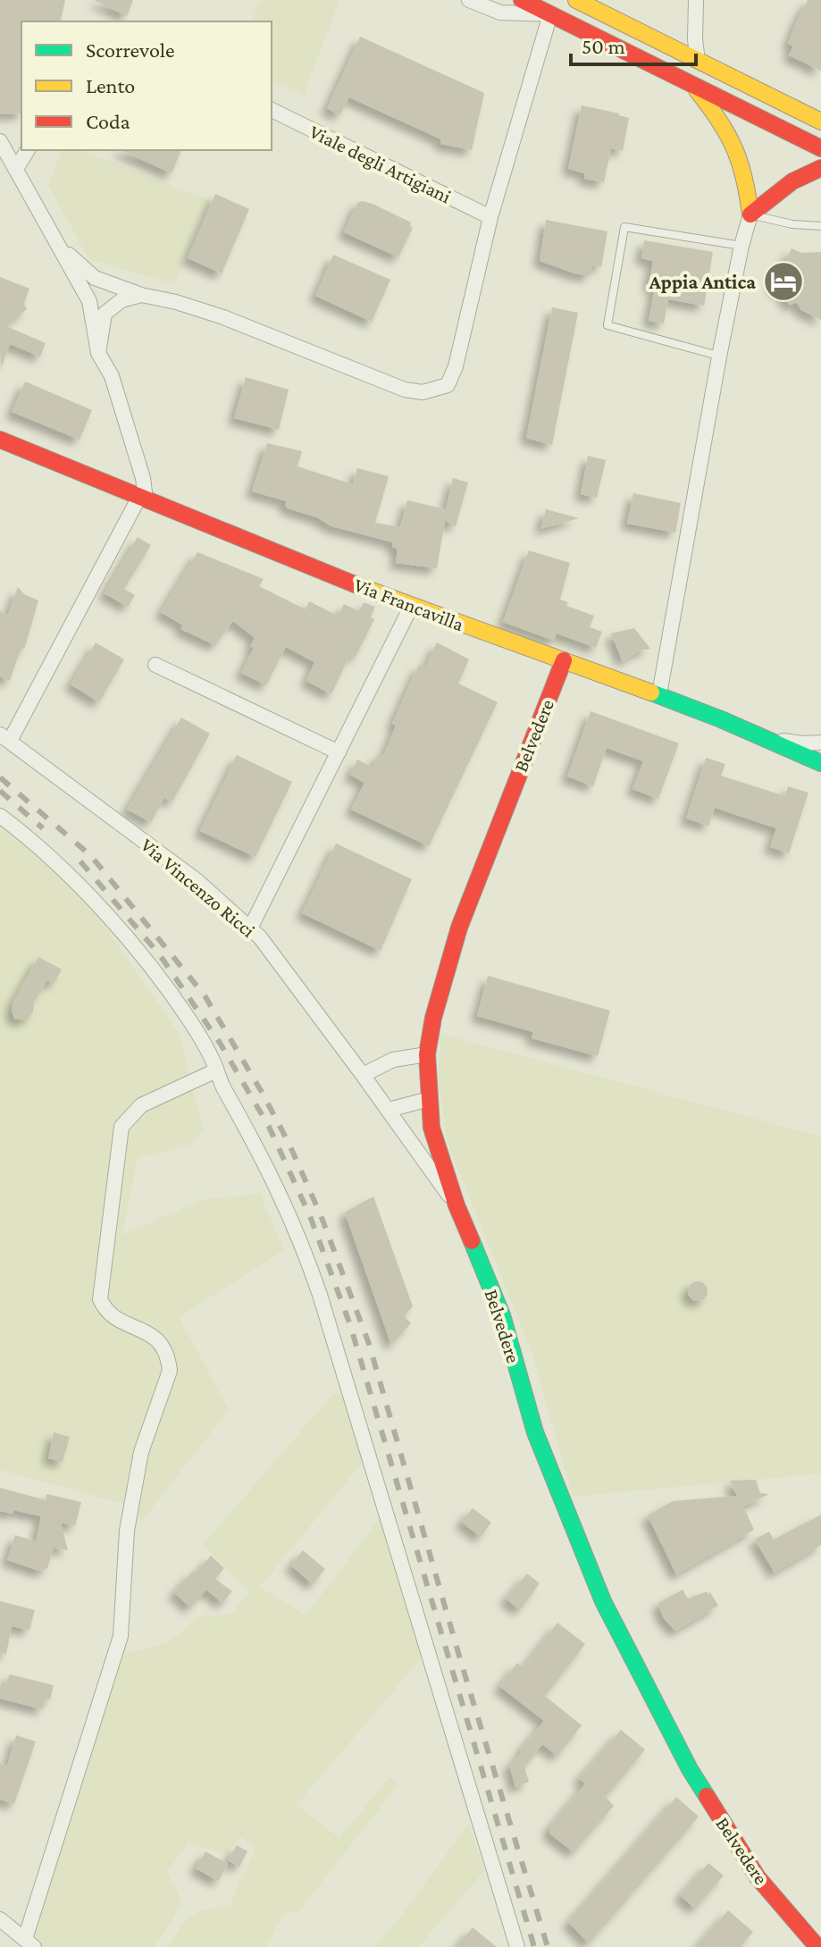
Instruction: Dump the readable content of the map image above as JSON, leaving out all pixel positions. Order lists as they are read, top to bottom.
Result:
{
  "streets": {
    "main road": ["Via Francavilla", "Belvedere"],
    "street": ["Viale degli Artigiani", "Via Vincenzo Ricci"]
  },
  "crossings": [
    ["Via Francavilla", "Belvedere"],
    ["Belvedere", "Via Vincenzo Ricci"]
  ],
  "places": {
    "hotel": ["Appia Antica"]
  },
  "legend": ["Scorrevole", "Lento", "Coda"],
  "scale_bar": "50 m"
}
